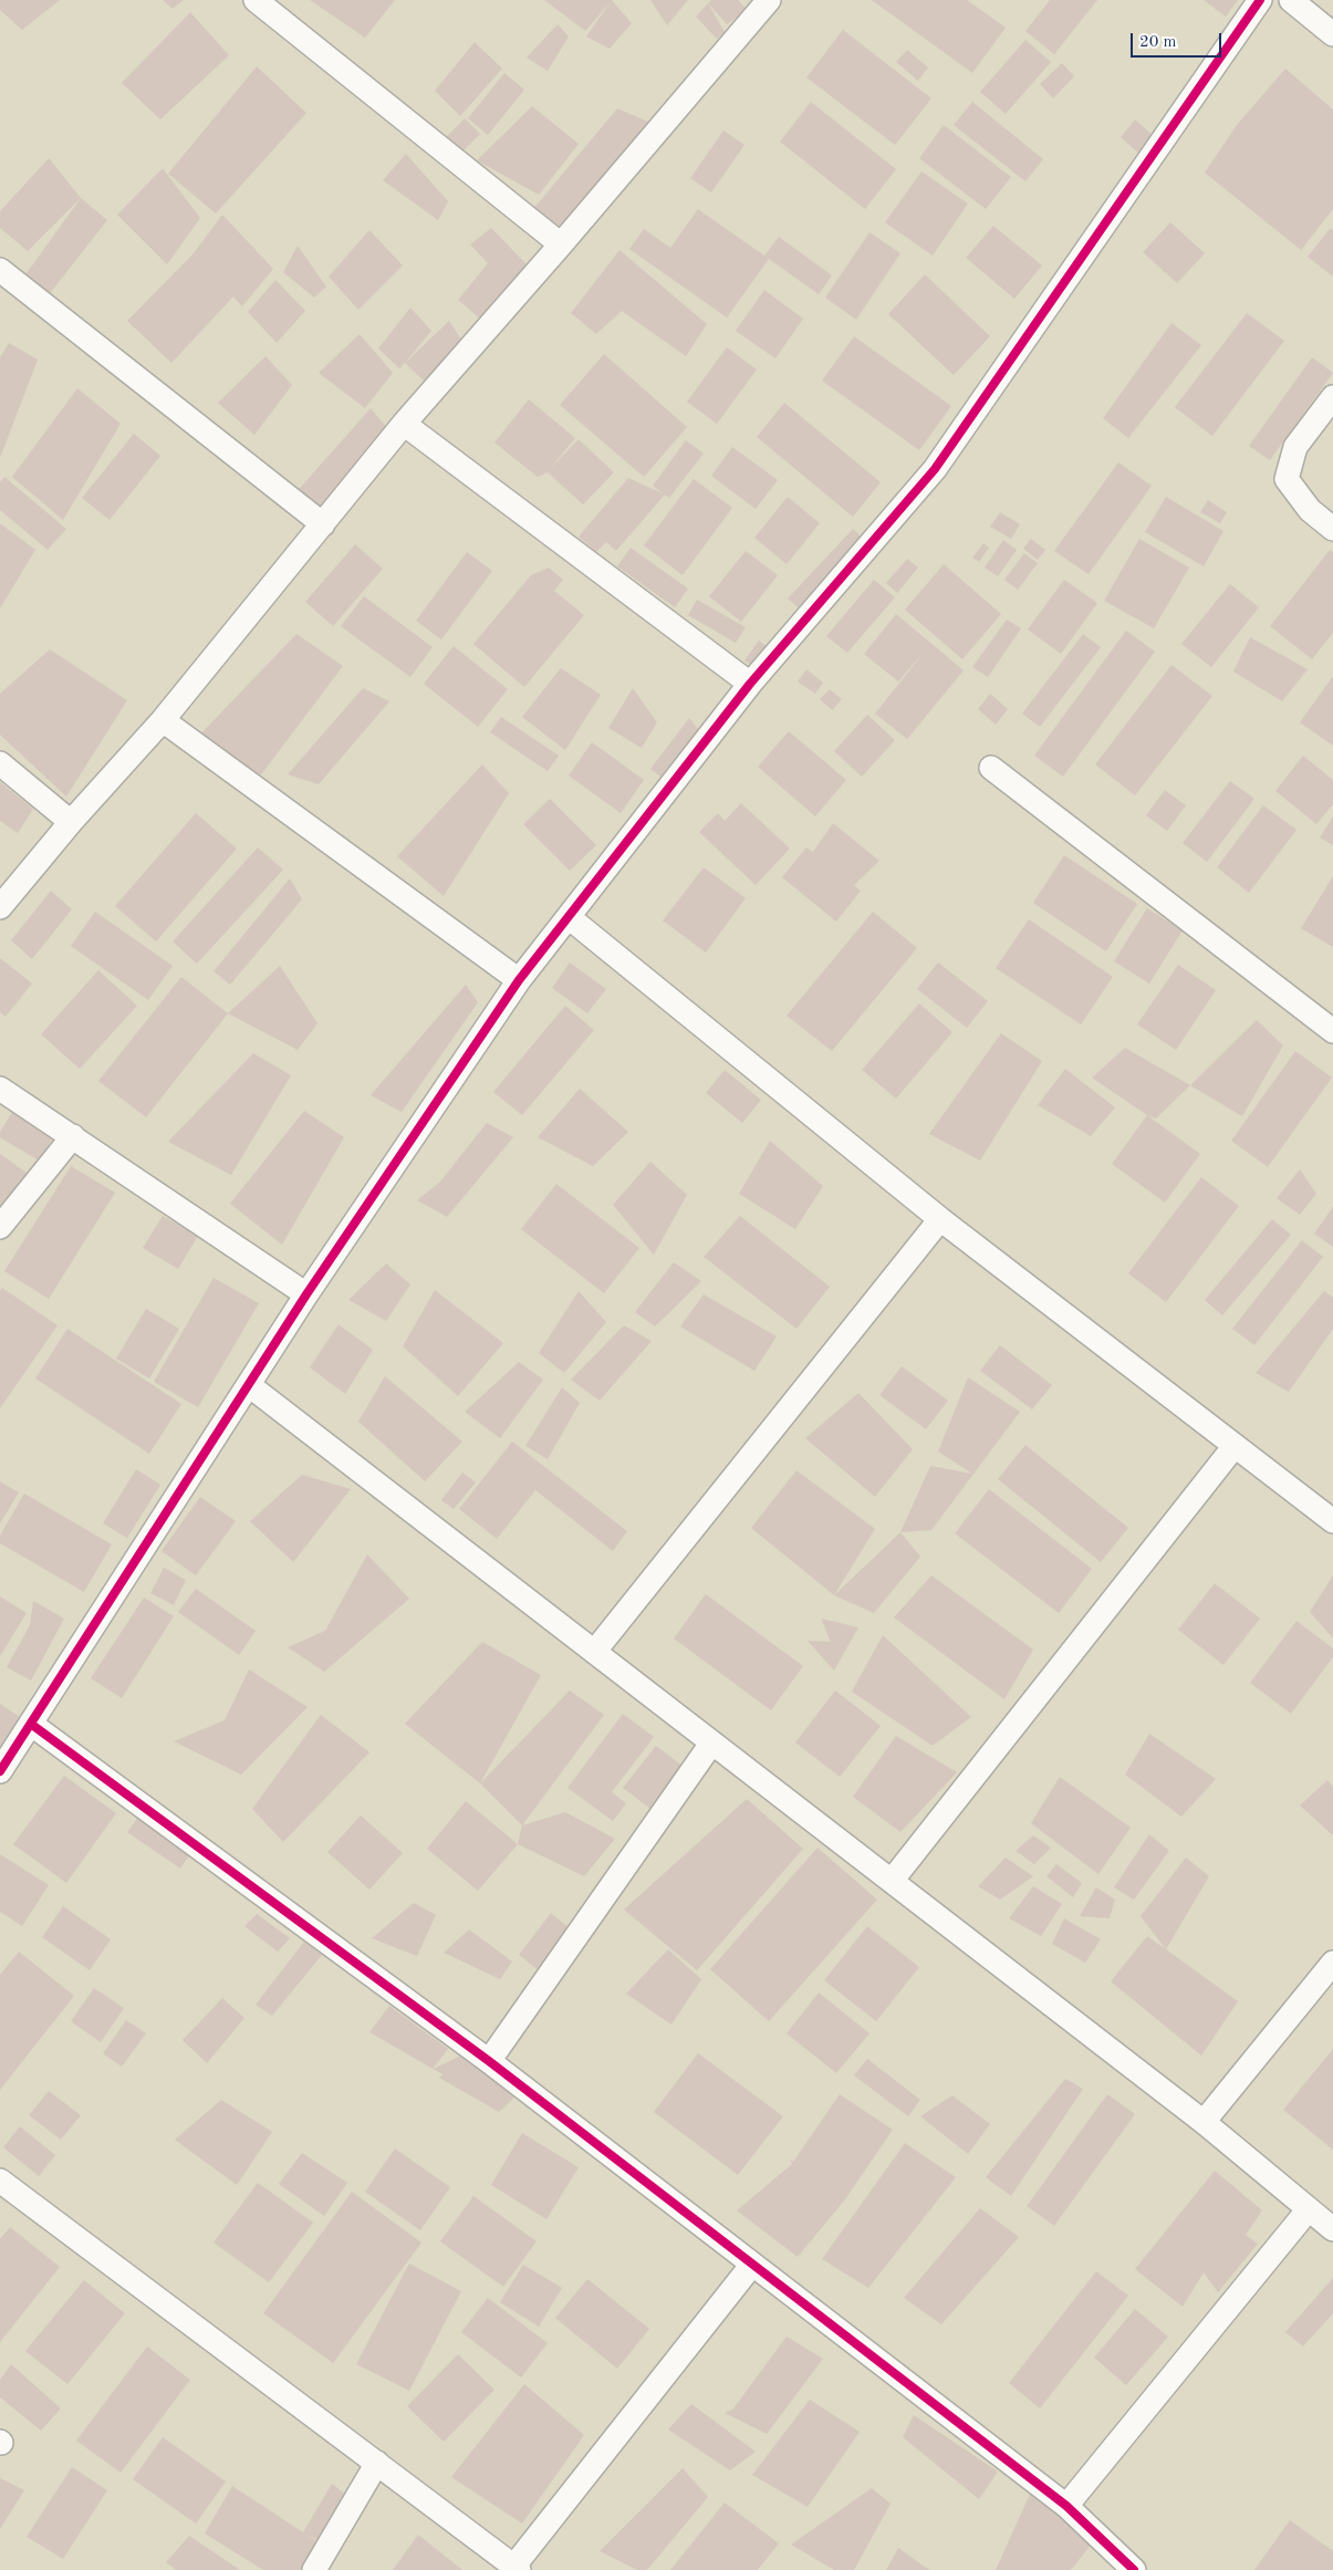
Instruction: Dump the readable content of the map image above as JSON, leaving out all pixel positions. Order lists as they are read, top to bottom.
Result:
{
  "scale_bar": "20 m"
}
